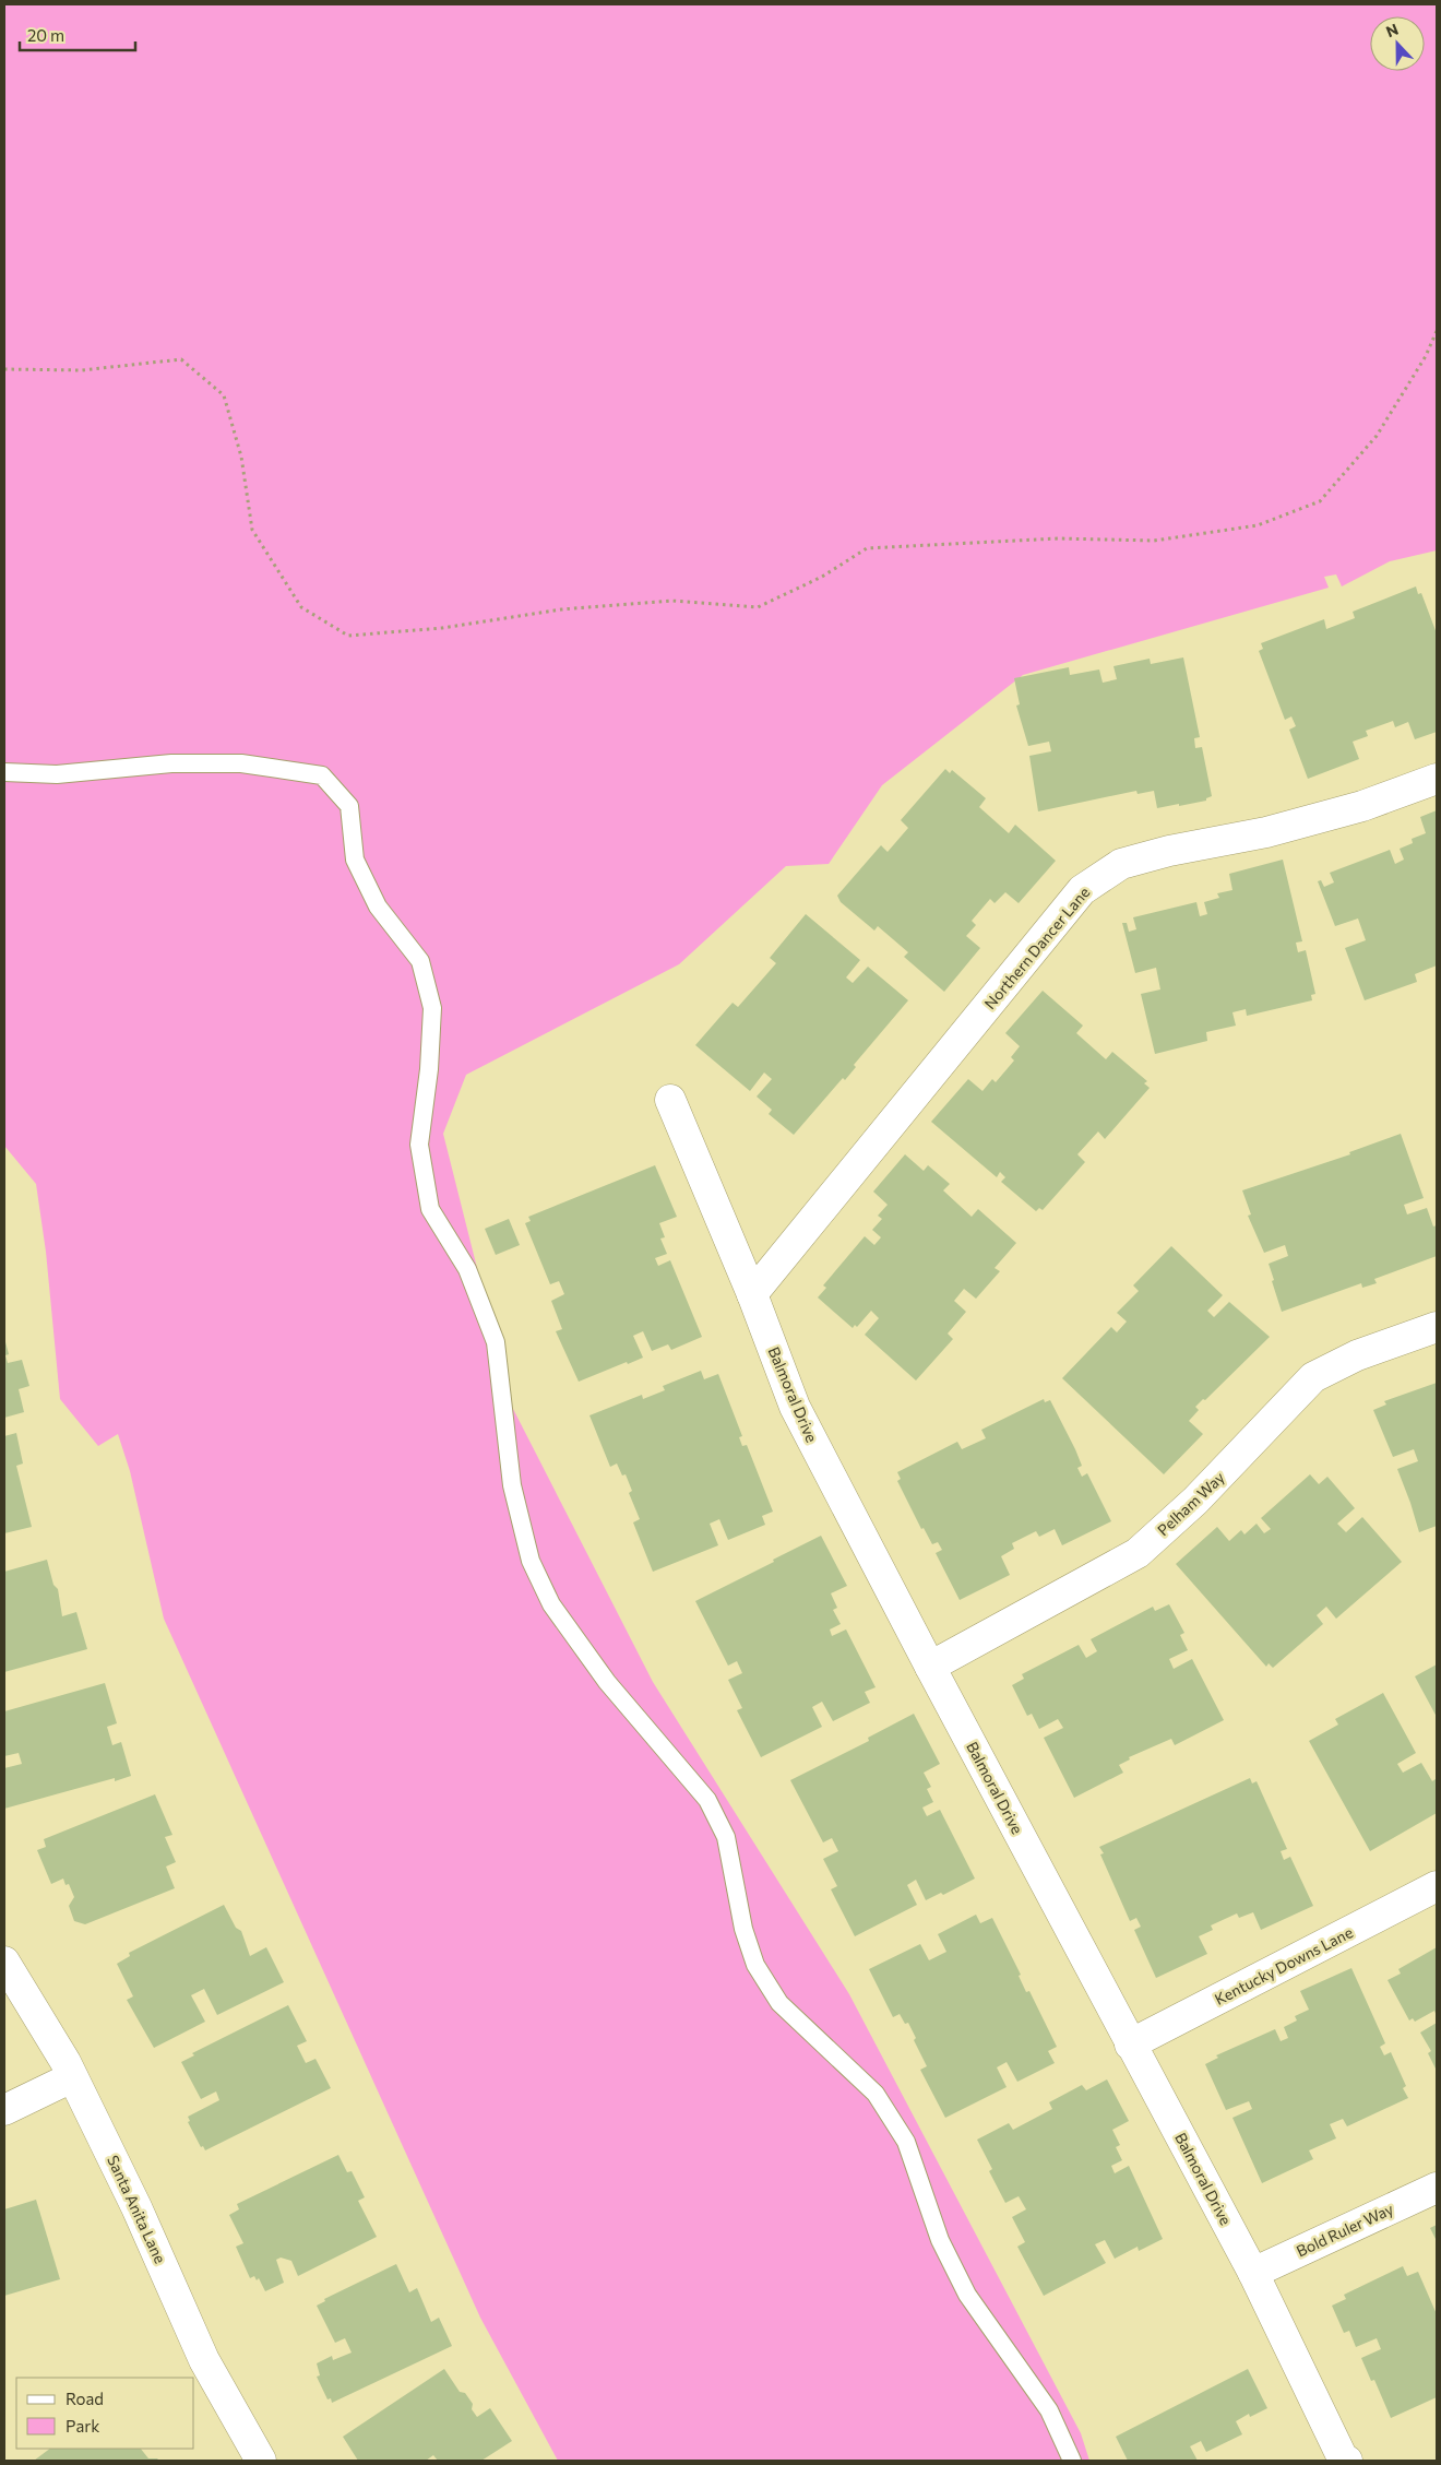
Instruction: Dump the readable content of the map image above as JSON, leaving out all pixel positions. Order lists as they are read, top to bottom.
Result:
{
  "streets": {
    "street": [
      "Northern Dancer Lane",
      "Balmoral Drive",
      "Pelham Way",
      "Kentucky Downs Lane",
      "Santa Anita Lane",
      "Bold Ruler Way"
    ]
  },
  "crossings": [
    ["Northern Dancer Lane", "Balmoral Drive"],
    ["Balmoral Drive", "Pelham Way"],
    ["Balmoral Drive", "Kentucky Downs Lane"],
    ["Balmoral Drive", "Bold Ruler Way"]
  ],
  "legend": ["Road", "Park"],
  "scale_bar": "20 m",
  "north": "top"
}
